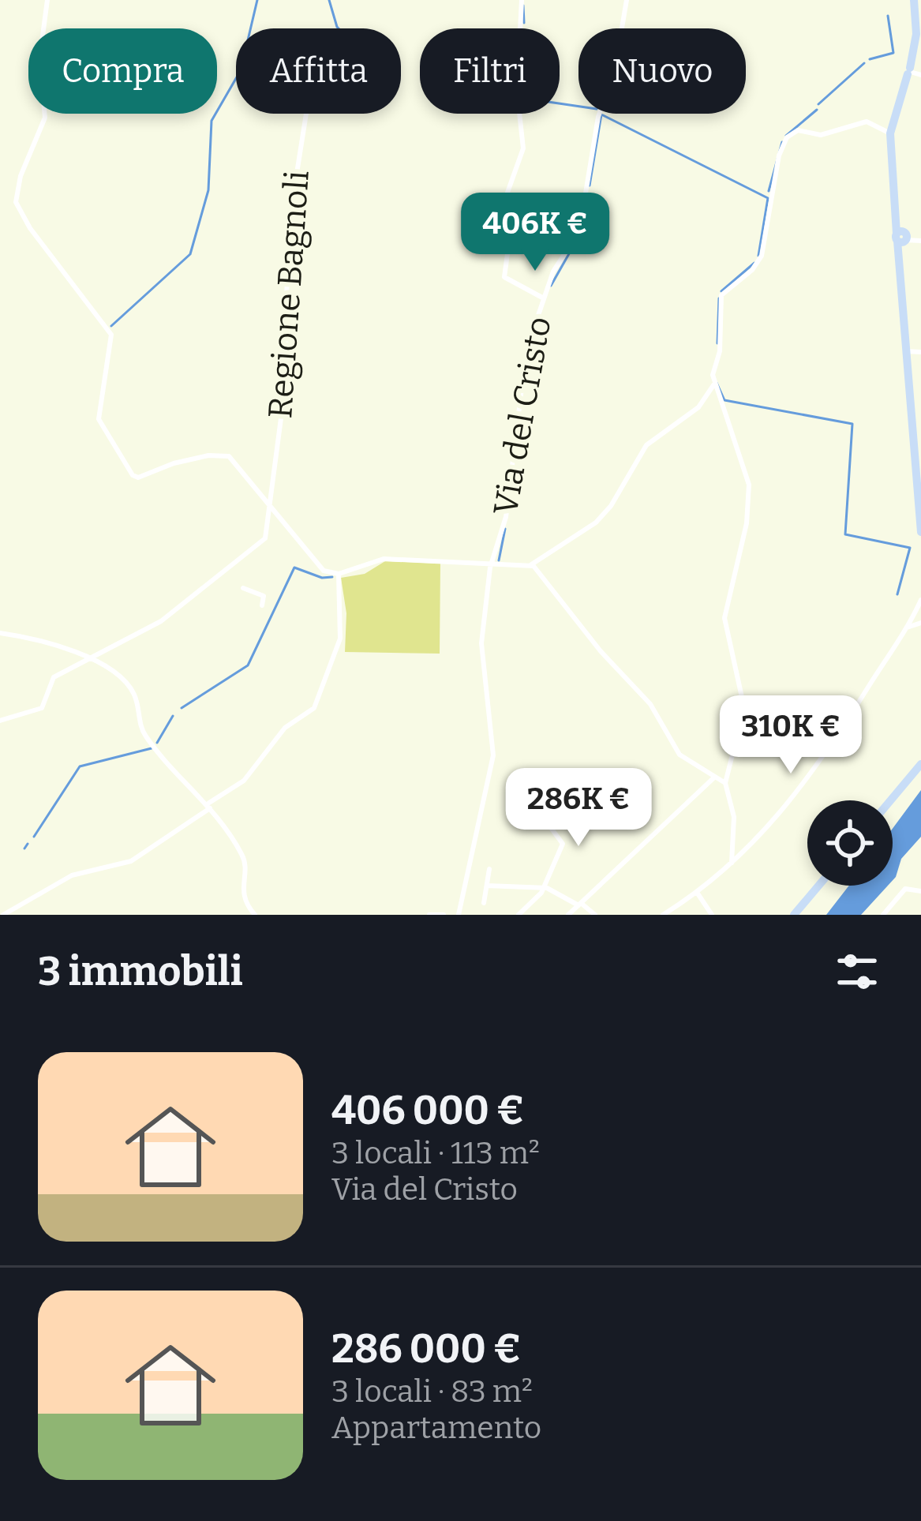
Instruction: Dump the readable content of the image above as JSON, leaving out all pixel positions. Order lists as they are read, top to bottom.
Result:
{
  "streets": {
    "street": ["Regione Bagnoli", "Via del Cristo"]
  },
  "page": {
    "chip": [
      "Compra",
      "Affitta",
      "Filtri",
      "Nuovo"
    ],
    "price": ["406K €", "310K €", "286K €"],
    "heading": "3 immobili",
    "list": [
      {
        "name": "406 000 €",
        "note": "3 locali · 113 m² · Via del Cristo"
      },
      {
        "name": "286 000 €",
        "note": "3 locali · 83 m² · Appartamento"
      }
    ]
  }
}
